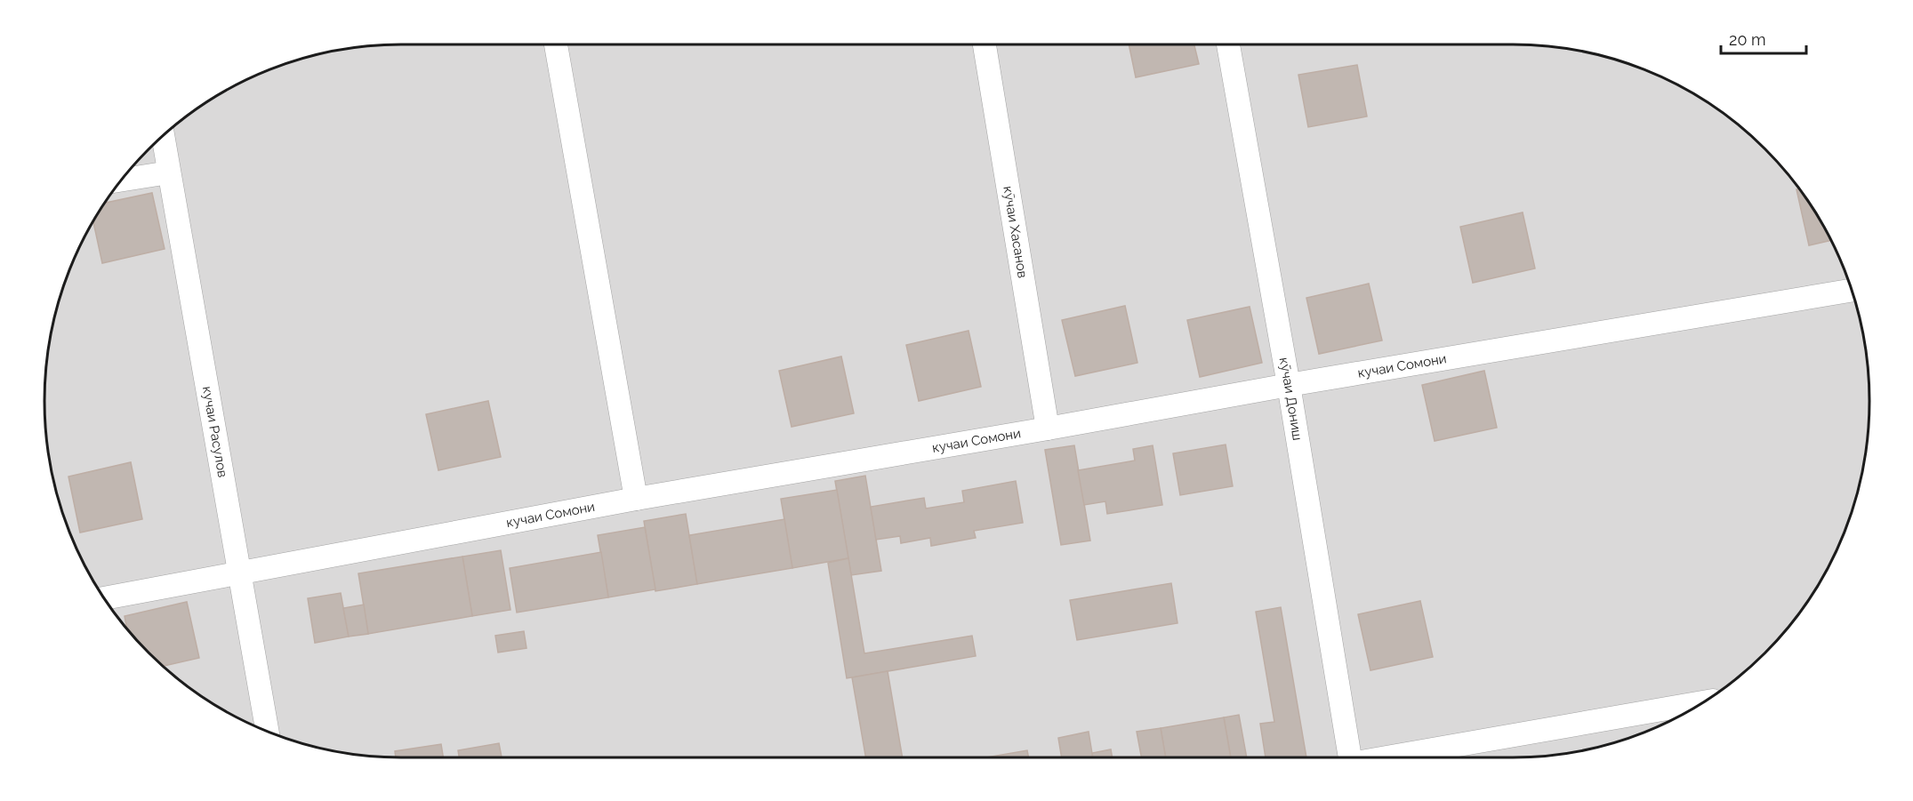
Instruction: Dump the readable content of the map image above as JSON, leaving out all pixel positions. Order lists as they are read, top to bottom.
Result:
{
  "streets": {
    "street": [
      "кӯчаи Хасанов",
      "кучаи Сомони",
      "кӯчаи Дониш",
      "кучаи Расулов"
    ]
  },
  "crossings": [
    ["кӯчаи Хасанов", "кучаи Сомони"],
    ["кучаи Сомони", "кӯчаи Дониш"],
    ["кучаи Сомони", "кучаи Расулов"]
  ],
  "scale_bar": "20 m"
}
